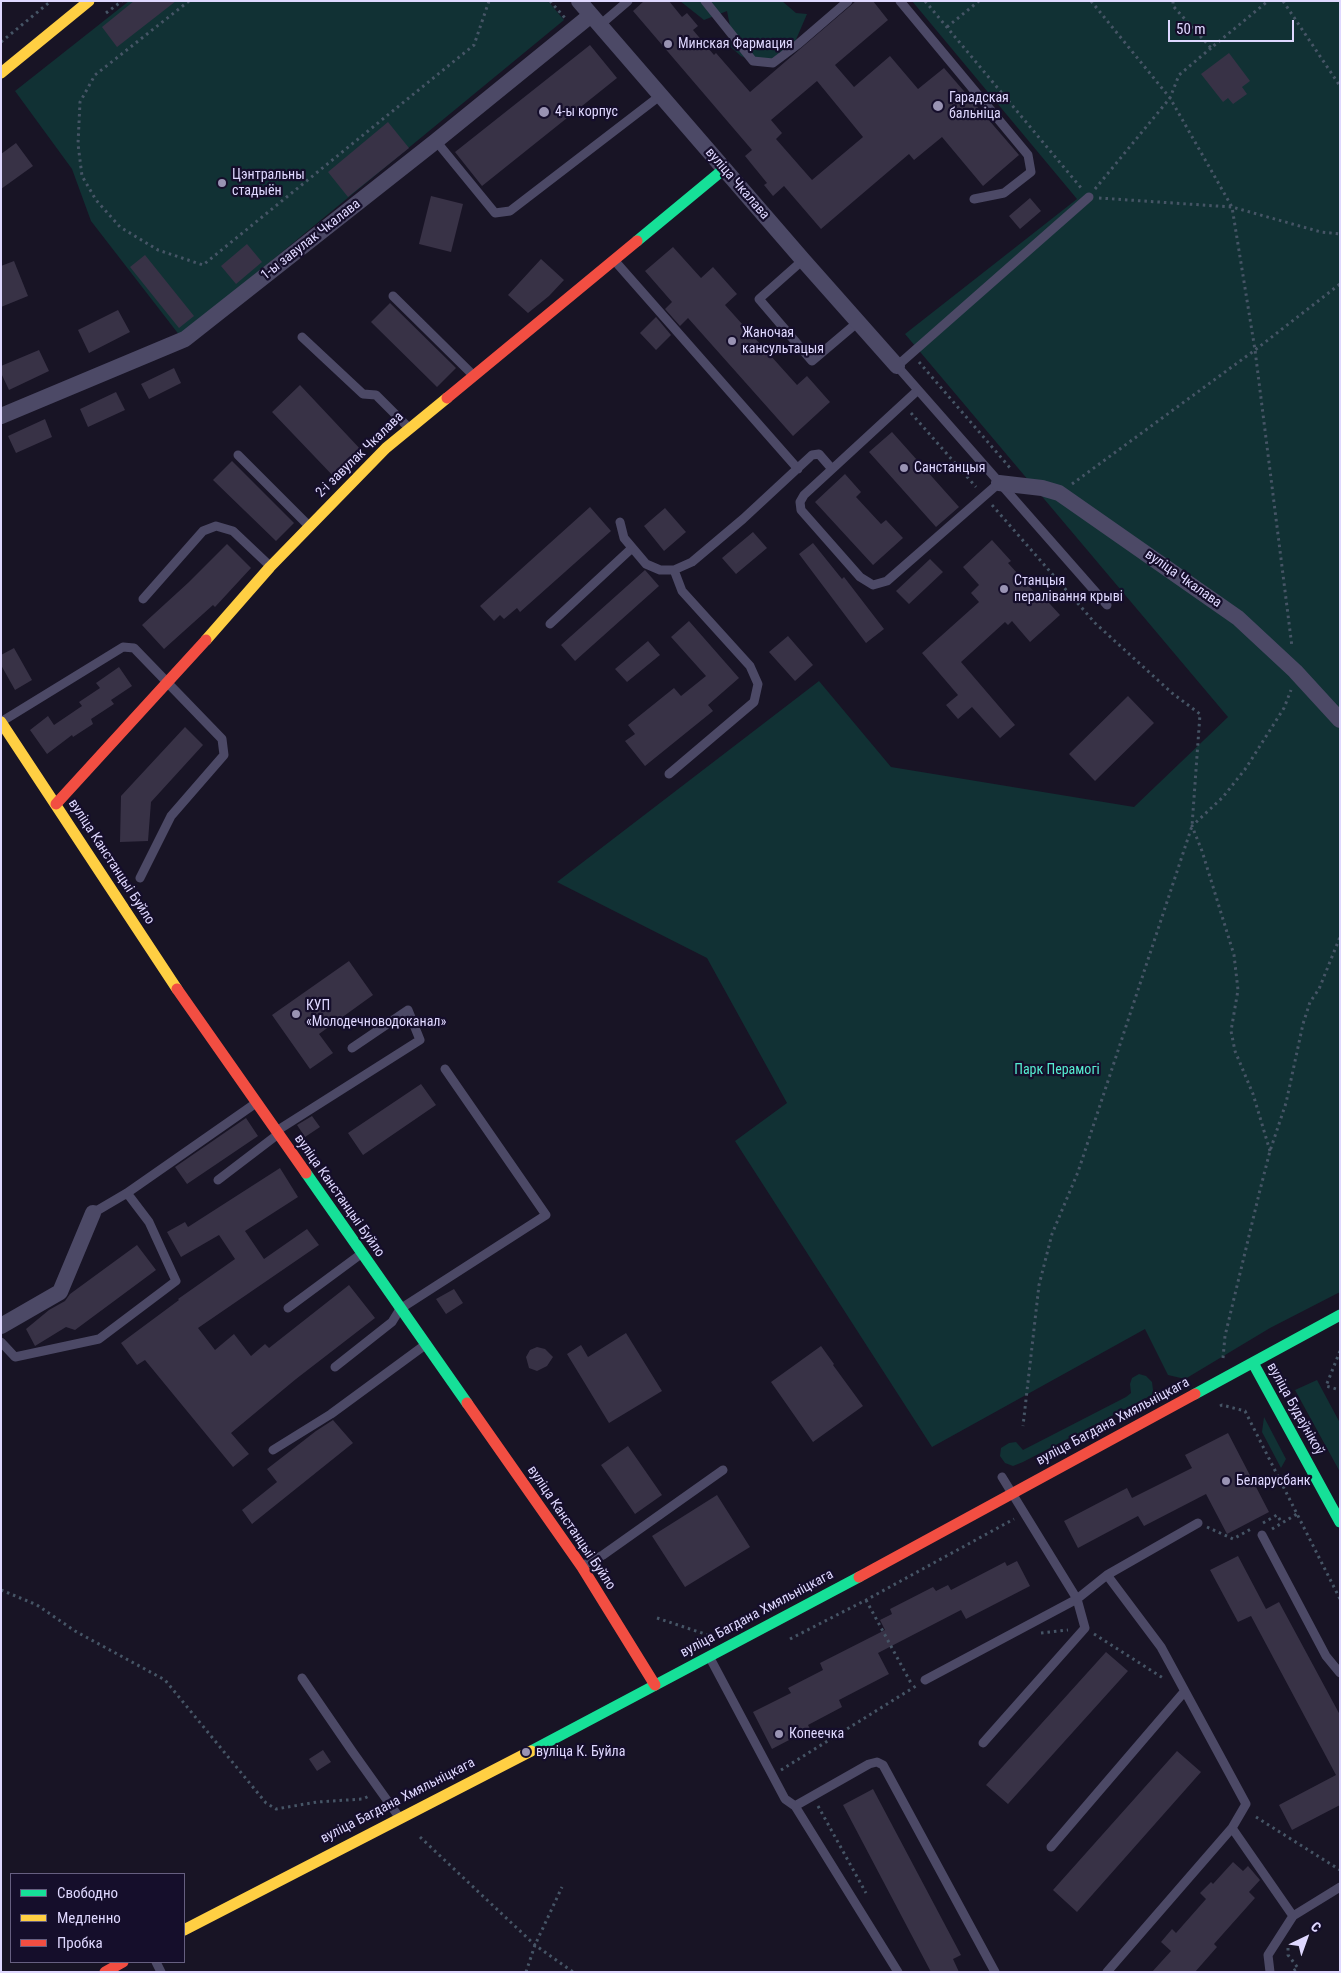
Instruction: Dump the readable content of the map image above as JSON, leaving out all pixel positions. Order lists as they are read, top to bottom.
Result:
{
  "streets": {
    "street": [
      "вуліца Чкалава",
      "1-ы завулак Чкалава",
      "2-і завулак Чкалава",
      "вуліца Канстанцыі Буйло",
      "вуліца Будаўнікоў",
      "вуліца Багдана Хмяльніцкага"
    ]
  },
  "crossings": [
    ["вуліца Чкалава", "1-ы завулак Чкалава"],
    ["вуліца Чкалава", "2-і завулак Чкалава"],
    ["2-і завулак Чкалава", "вуліца Канстанцыі Буйло"],
    ["вуліца Канстанцыі Буйло", "вуліца Багдана Хмяльніцкага"],
    ["вуліца Будаўнікоў", "вуліца Багдана Хмяльніцкага"]
  ],
  "parks": ["Парк Перамогі"],
  "places": [
    "Минская Фармация",
    "Гарадская бальніца",
    "4-ы корпус",
    "Цэнтральны стадыён",
    "Жаночая кансультацыя",
    "Санстанцыя",
    "Станцыя пералівання крыві",
    "КУП «Молодечноводоканал»",
    "Беларусбанк",
    "Копеечка",
    "вуліца К. Буйла"
  ],
  "legend": ["Свободно", "Медленно", "Пробка"],
  "scale_bar": "50 m",
  "north": "top right"
}
